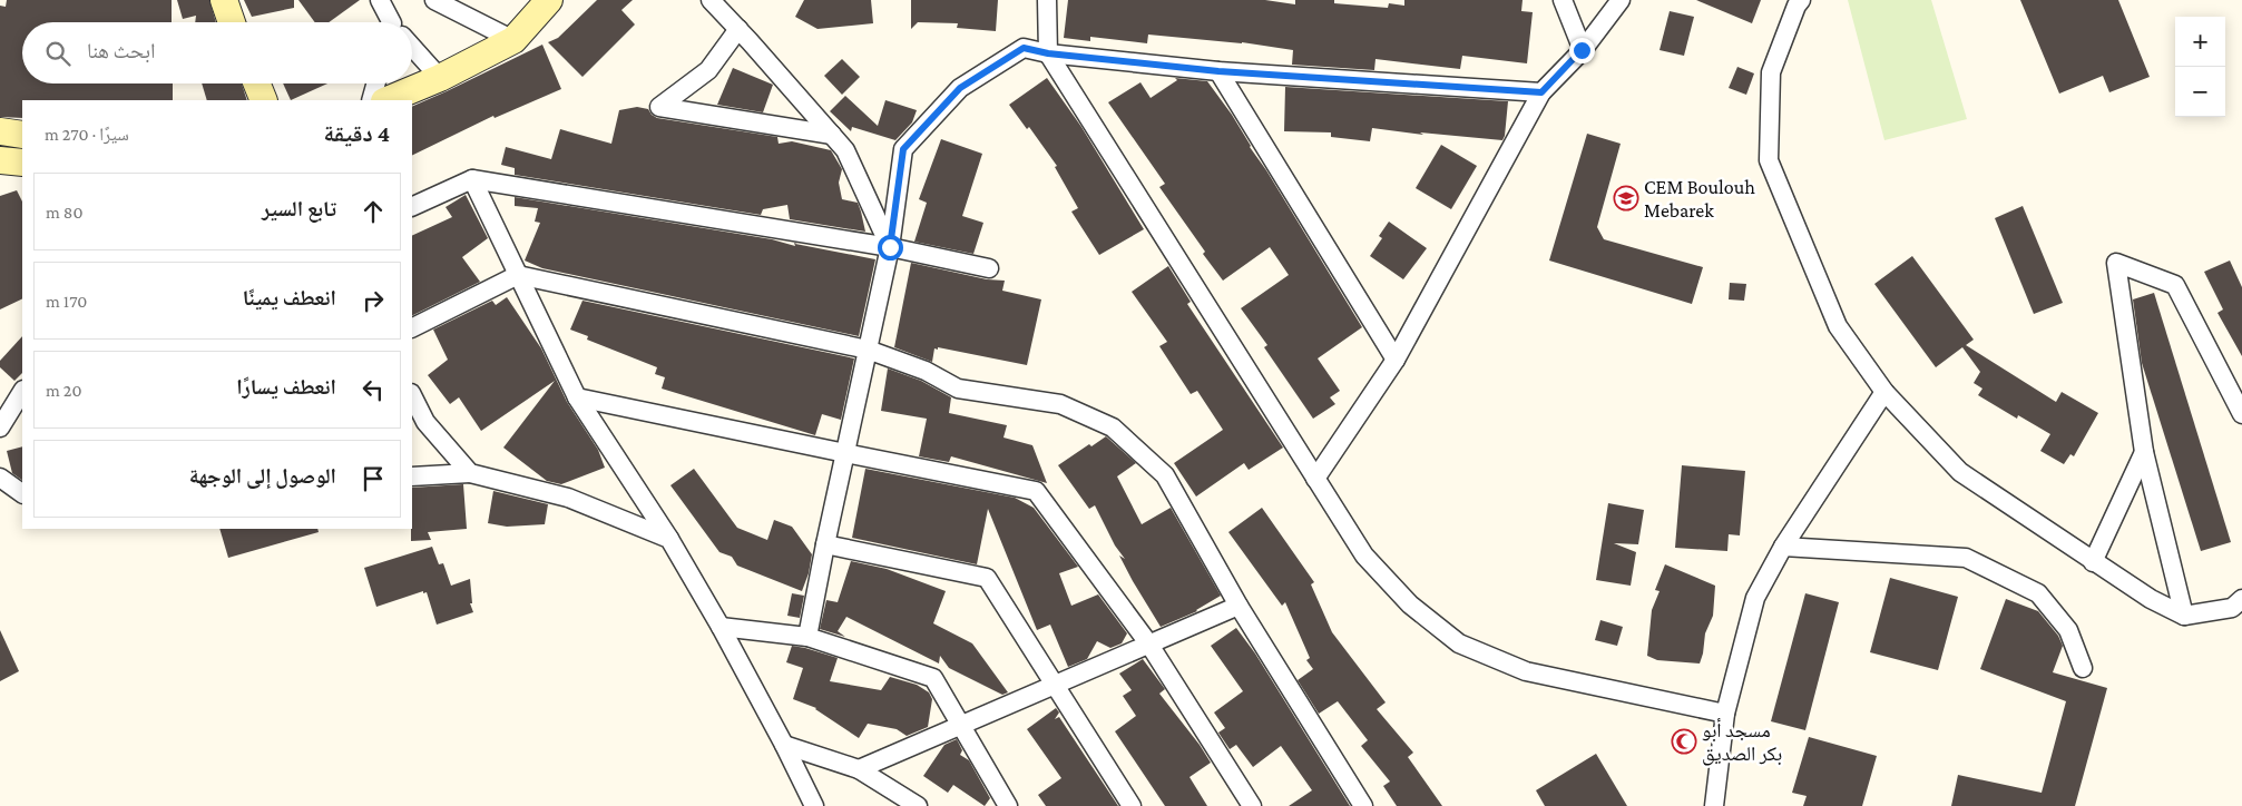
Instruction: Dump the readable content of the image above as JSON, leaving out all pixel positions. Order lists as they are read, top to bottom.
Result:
{
  "places": {
    "school or university": ["CEM Boulouh Mebarek"],
    "mosque": ["مسجد أبو بكر الصديق"]
  },
  "page": {
    "map_buttons": ["+", "−"],
    "search": "ابحث هنا",
    "heading": ["4 دقيقة", "سيرًا · 270 m"],
    "list": [
      ["تابع السير", "80 m"],
      ["انعطف يمينًا", "170 m"],
      ["انعطف يسارًا", "20 m"],
      "الوصول إلى الوجهة"
    ]
  }
}
